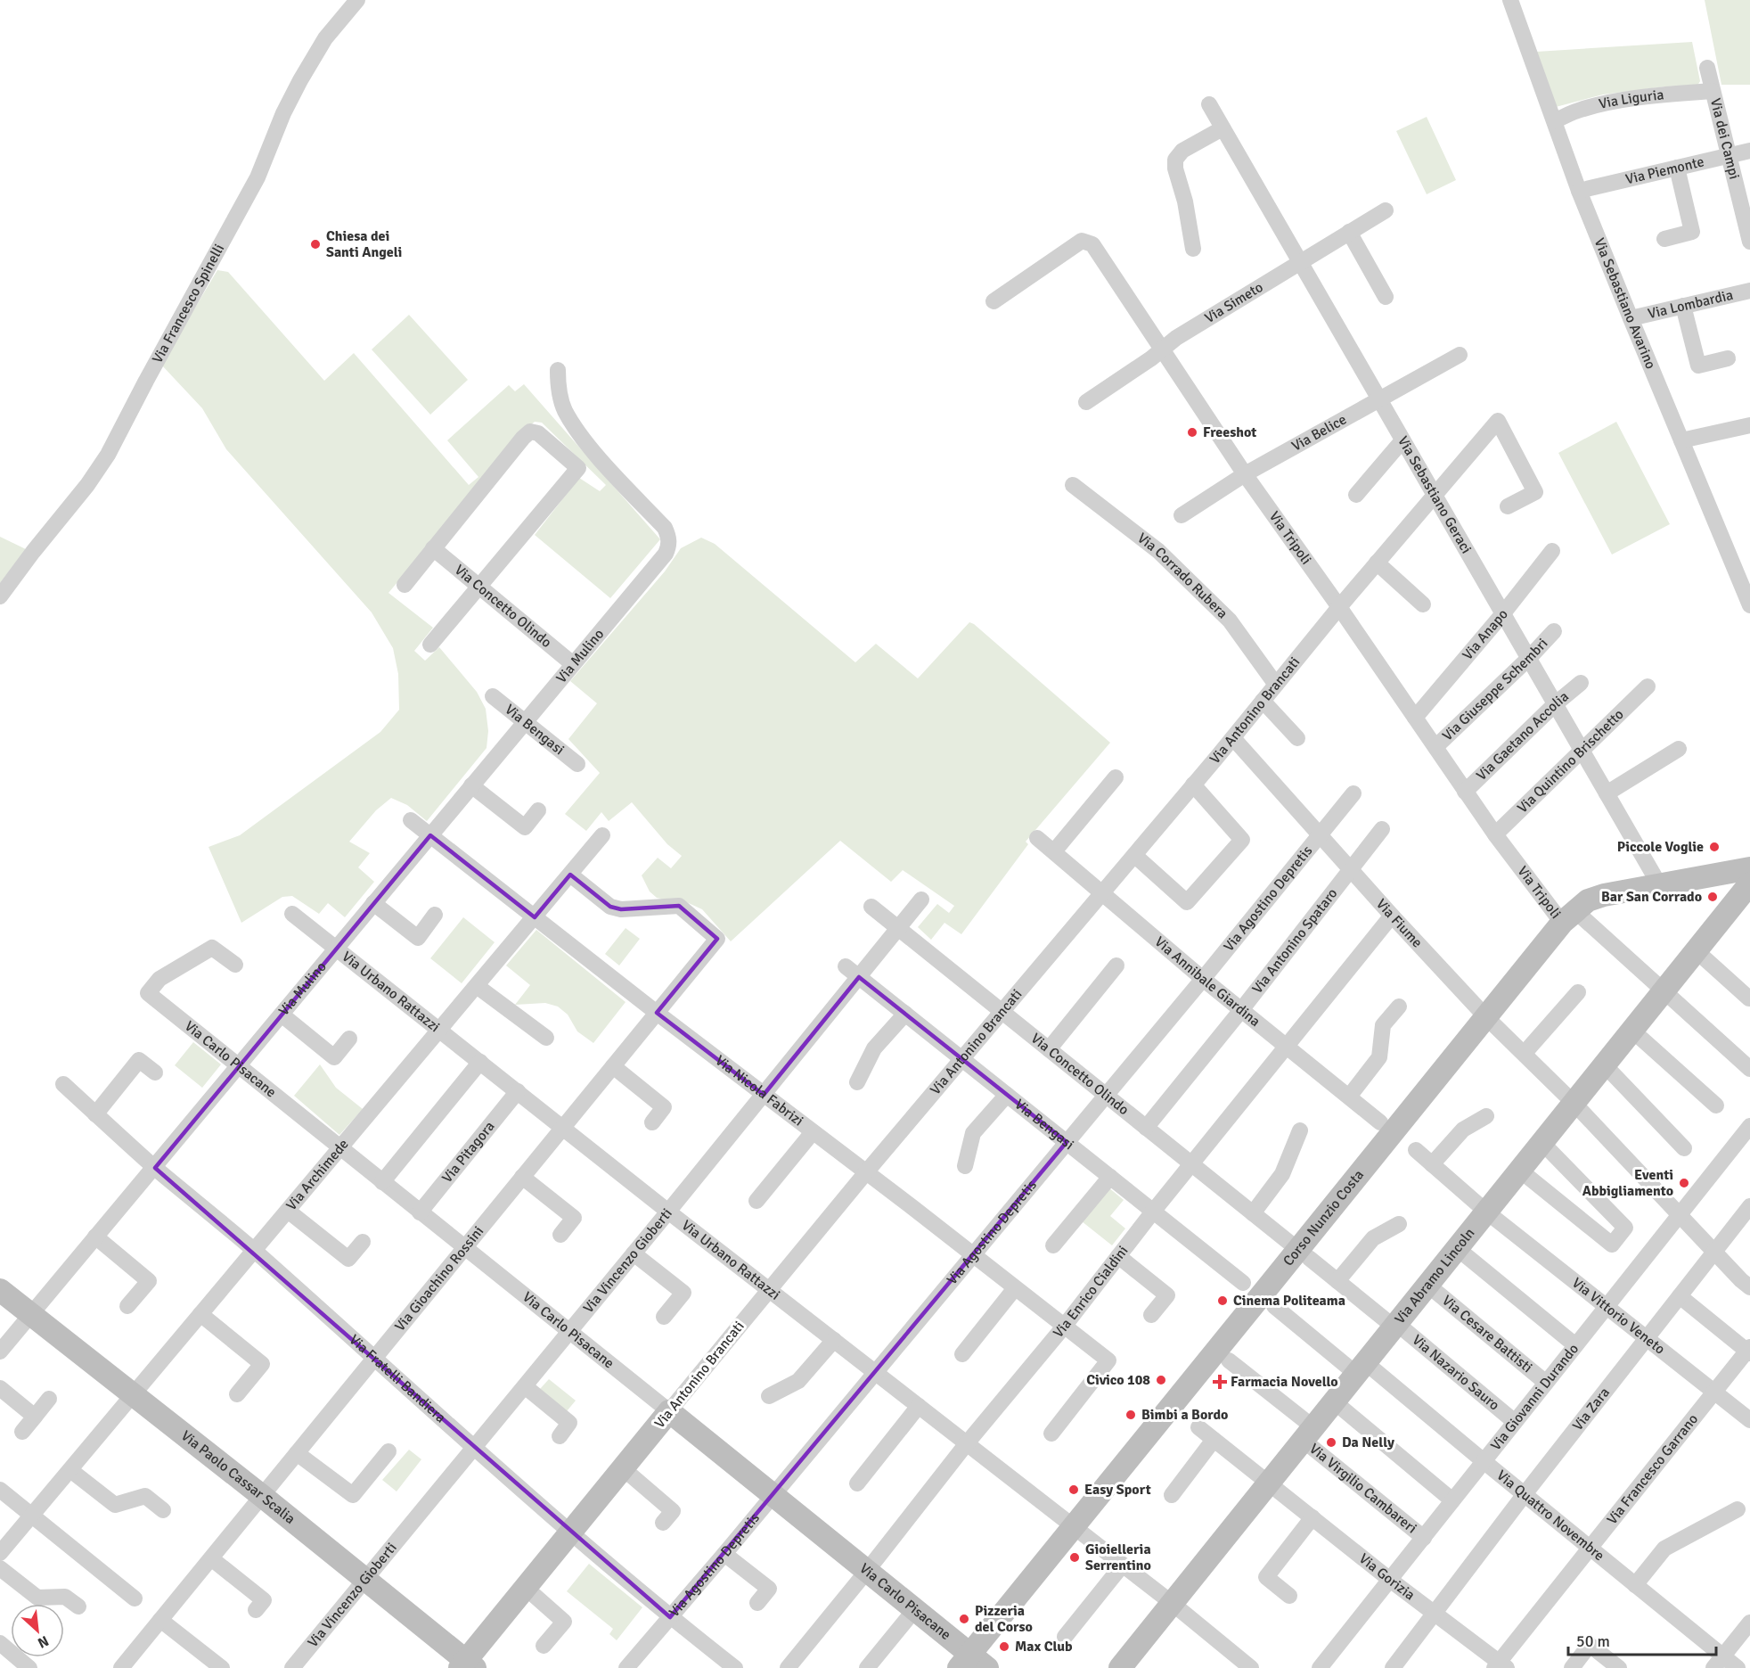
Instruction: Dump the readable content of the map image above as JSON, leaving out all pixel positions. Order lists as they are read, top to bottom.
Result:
{
  "streets": {
    "street": [
      "Via Liguria",
      "Via dei Campi",
      "Via Piemonte",
      "Via Simeto",
      "Via Francesco Spinelli",
      "Via Sebastiano Avarino",
      "Via Lombardia",
      "Via Belice",
      "Via Sebastiano Geraci",
      "Via Tripoli",
      "Via Corrado Rubera",
      "Via Concetto Olindo",
      "Via Anapo",
      "Via Mulino",
      "Via Giuseppe Schembri",
      "Via Antonino Brancati",
      "Via Bengasi",
      "Via Gaetano Accolia",
      "Via Quintino Brischetto",
      "Via Agostino Depretis",
      "Via Fiume",
      "Via Antonino Spataro",
      "Via Annibale Giardina",
      "Via Urbano Rattazzi",
      "Via Carlo Pisacane",
      "Via Nicola Fabrizi",
      "Via Pitagora",
      "Via Archimede",
      "Corso Nunzio Costa",
      "Via Vincenzo Gioberti",
      "Via Abramo Lincoln",
      "Via Gioachino Rossini",
      "Via Enrico Cialdini",
      "Via Vittorio Veneto",
      "Via Cesare Battisti",
      "Via Nazario Sauro",
      "Via Fratelli Bandiera",
      "Via Giovanni Durando",
      "Via Zara",
      "Via Francesco Garrano",
      "Via Paolo Cassar Scalia",
      "Via Virgilio Cambareri",
      "Via Quattro Novembre",
      "Via Gorizia"
    ]
  },
  "crossings": [
    ["Via Liguria", "Via dei Campi"],
    ["Via Liguria", "Via Sebastiano Avarino"],
    ["Via dei Campi", "Via Piemonte"],
    ["Via Piemonte", "Via Sebastiano Avarino"],
    ["Via Simeto", "Via Sebastiano Geraci"],
    ["Via Simeto", "Via Tripoli"],
    ["Via Sebastiano Avarino", "Via Lombardia"],
    ["Via Belice", "Via Sebastiano Geraci"],
    ["Via Belice", "Via Tripoli"],
    ["Via Sebastiano Geraci", "Via Anapo"],
    ["Via Sebastiano Geraci", "Via Giuseppe Schembri"],
    ["Via Sebastiano Geraci", "Via Antonino Brancati"],
    ["Via Sebastiano Geraci", "Via Gaetano Accolia"],
    ["Via Sebastiano Geraci", "Via Quintino Brischetto"],
    ["Via Sebastiano Geraci", "Corso Nunzio Costa"],
    ["Via Tripoli", "Via Anapo"],
    ["Via Tripoli", "Via Giuseppe Schembri"],
    ["Via Tripoli", "Via Antonino Brancati"],
    ["Via Tripoli", "Via Gaetano Accolia"],
    ["Via Tripoli", "Via Quintino Brischetto"],
    ["Via Tripoli", "Corso Nunzio Costa"],
    ["Via Tripoli", "Via Abramo Lincoln"],
    ["Via Corrado Rubera", "Via Antonino Brancati"],
    ["Via Concetto Olindo", "Via Mulino"],
    ["Via Concetto Olindo", "Via Antonino Brancati"],
    ["Via Concetto Olindo", "Via Agostino Depretis"],
    ["Via Concetto Olindo", "Via Antonino Spataro"],
    ["Via Concetto Olindo", "Via Vincenzo Gioberti"],
    ["Via Concetto Olindo", "Via Enrico Cialdini"],
    ["Via Mulino", "Via Bengasi"],
    ["Via Mulino", "Via Urbano Rattazzi"],
    ["Via Mulino", "Via Carlo Pisacane"],
    ["Via Mulino", "Via Nicola Fabrizi"],
    ["Via Mulino", "Via Fratelli Bandiera"],
    ["Via Mulino", "Via Paolo Cassar Scalia"],
    ["Via Antonino Brancati", "Via Bengasi"],
    ["Via Antonino Brancati", "Via Fiume"],
    ["Via Antonino Brancati", "Via Annibale Giardina"],
    ["Via Antonino Brancati", "Via Urbano Rattazzi"],
    ["Via Antonino Brancati", "Via Carlo Pisacane"],
    ["Via Antonino Brancati", "Via Nicola Fabrizi"],
    ["Via Antonino Brancati", "Via Fratelli Bandiera"],
    ["Via Antonino Brancati", "Via Paolo Cassar Scalia"],
    ["Via Bengasi", "Via Agostino Depretis"],
    ["Via Bengasi", "Via Vincenzo Gioberti"],
    ["Via Bengasi", "Via Enrico Cialdini"],
    ["Via Agostino Depretis", "Via Fiume"],
    ["Via Agostino Depretis", "Via Annibale Giardina"],
    ["Via Agostino Depretis", "Via Urbano Rattazzi"],
    ["Via Agostino Depretis", "Via Carlo Pisacane"],
    ["Via Agostino Depretis", "Via Nicola Fabrizi"],
    ["Via Agostino Depretis", "Via Fratelli Bandiera"],
    ["Via Fiume", "Via Antonino Spataro"],
    ["Via Fiume", "Corso Nunzio Costa"],
    ["Via Fiume", "Via Abramo Lincoln"],
    ["Via Fiume", "Via Enrico Cialdini"],
    ["Via Fiume", "Via Giovanni Durando"],
    ["Via Fiume", "Via Zara"],
    ["Via Antonino Spataro", "Via Annibale Giardina"],
    ["Via Annibale Giardina", "Via Enrico Cialdini"],
    ["Via Urbano Rattazzi", "Via Pitagora"],
    ["Via Urbano Rattazzi", "Via Archimede"],
    ["Via Urbano Rattazzi", "Corso Nunzio Costa"],
    ["Via Urbano Rattazzi", "Via Vincenzo Gioberti"],
    ["Via Urbano Rattazzi", "Via Abramo Lincoln"],
    ["Via Urbano Rattazzi", "Via Gioachino Rossini"],
    ["Via Urbano Rattazzi", "Via Enrico Cialdini"],
    ["Via Carlo Pisacane", "Via Pitagora"],
    ["Via Carlo Pisacane", "Via Archimede"],
    ["Via Carlo Pisacane", "Corso Nunzio Costa"],
    ["Via Carlo Pisacane", "Via Vincenzo Gioberti"],
    ["Via Carlo Pisacane", "Via Gioachino Rossini"],
    ["Via Carlo Pisacane", "Via Enrico Cialdini"],
    ["Via Nicola Fabrizi", "Via Archimede"],
    ["Via Nicola Fabrizi", "Via Vincenzo Gioberti"],
    ["Via Nicola Fabrizi", "Via Gioachino Rossini"],
    ["Via Nicola Fabrizi", "Via Enrico Cialdini"],
    ["Via Archimede", "Via Gioachino Rossini"],
    ["Via Archimede", "Via Fratelli Bandiera"],
    ["Via Archimede", "Via Paolo Cassar Scalia"],
    ["Via Vincenzo Gioberti", "Via Fratelli Bandiera"],
    ["Via Vincenzo Gioberti", "Via Paolo Cassar Scalia"],
    ["Via Abramo Lincoln", "Via Vittorio Veneto"],
    ["Via Abramo Lincoln", "Via Cesare Battisti"],
    ["Via Abramo Lincoln", "Via Nazario Sauro"],
    ["Via Abramo Lincoln", "Via Virgilio Cambareri"],
    ["Via Abramo Lincoln", "Via Quattro Novembre"],
    ["Via Abramo Lincoln", "Via Gorizia"],
    ["Via Gioachino Rossini", "Via Fratelli Bandiera"],
    ["Via Gioachino Rossini", "Via Paolo Cassar Scalia"],
    ["Via Vittorio Veneto", "Via Giovanni Durando"],
    ["Via Vittorio Veneto", "Via Zara"],
    ["Via Vittorio Veneto", "Via Francesco Garrano"],
    ["Via Cesare Battisti", "Via Giovanni Durando"],
    ["Via Nazario Sauro", "Via Giovanni Durando"],
    ["Via Giovanni Durando", "Via Virgilio Cambareri"],
    ["Via Giovanni Durando", "Via Quattro Novembre"],
    ["Via Giovanni Durando", "Via Gorizia"],
    ["Via Zara", "Via Quattro Novembre"],
    ["Via Zara", "Via Gorizia"],
    ["Via Francesco Garrano", "Via Quattro Novembre"],
    ["Via Francesco Garrano", "Via Gorizia"]
  ],
  "places": {
    "other": [
      "Chiesa dei Santi Angeli",
      "Freeshot",
      "Piccole Voglie",
      "Bar San Corrado",
      "Eventi Abbigliamento",
      "Cinema Politeama",
      "Civico 108",
      "Bimbi a Bordo",
      "Da Nelly",
      "Easy Sport",
      "Gioielleria Serrentino",
      "Pizzeria del Corso",
      "Max Club"
    ],
    "health": ["Farmacia Novello"]
  },
  "scale_bar": "50 m",
  "north": "bottom right"
}
